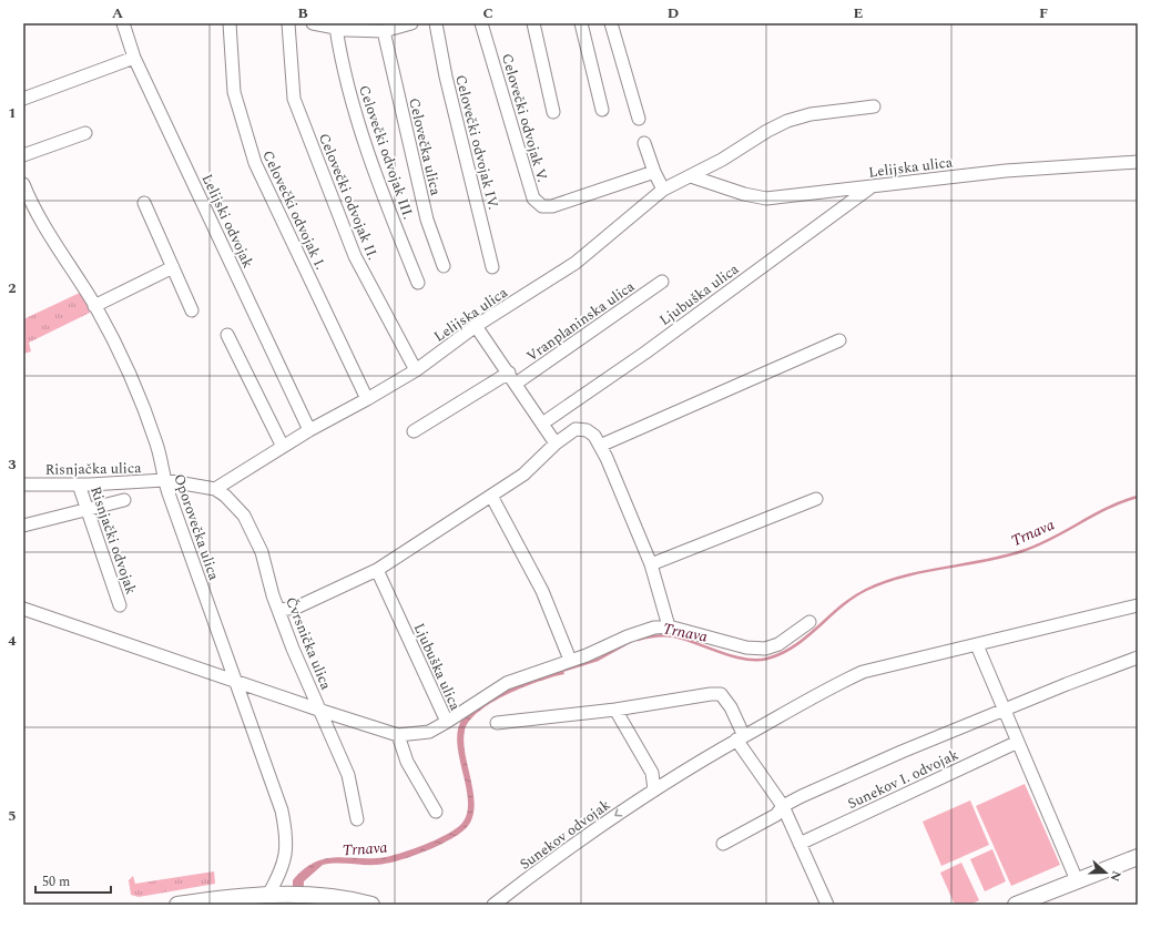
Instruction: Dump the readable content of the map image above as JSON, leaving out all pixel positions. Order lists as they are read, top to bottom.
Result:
{
  "streets": {
    "street": [
      "Celovečki odvojak V.",
      "Celovečki odvojak IV.",
      "Celovečka ulica",
      "Celovečki odvojak III.",
      "Lelijska ulica",
      "Celovečki odvojak II.",
      "Celovečki odvojak I.",
      "Lelijski odvojak",
      "Ljubuška ulica",
      "Vranplaninska ulica",
      "Risnjačka ulica",
      "Oporovečka ulica",
      "Risnjački odvojak",
      "Čvrsnička ulica",
      "Sunekov I. odvojak",
      "Sunekov odvojak"
    ]
  },
  "crossings": [
    ["Lelijska ulica", "Celovečki odvojak II."],
    ["Lelijska ulica", "Celovečki odvojak I."],
    ["Lelijska ulica", "Lelijski odvojak"],
    ["Lelijska ulica", "Ljubuška ulica"],
    ["Lelijska ulica", "Čvrsnička ulica"],
    ["Risnjačka ulica", "Oporovečka ulica"],
    ["Risnjačka ulica", "Risnjački odvojak"]
  ],
  "one_way": ["Sunekov odvojak"],
  "water": ["Trnava"],
  "scale_bar": "50 m",
  "north": "right",
  "grid": {
    "columns": [
      "A",
      "B",
      "C",
      "D",
      "E",
      "F"
    ],
    "rows": [
      "1",
      "2",
      "3",
      "4",
      "5"
    ]
  }
}
